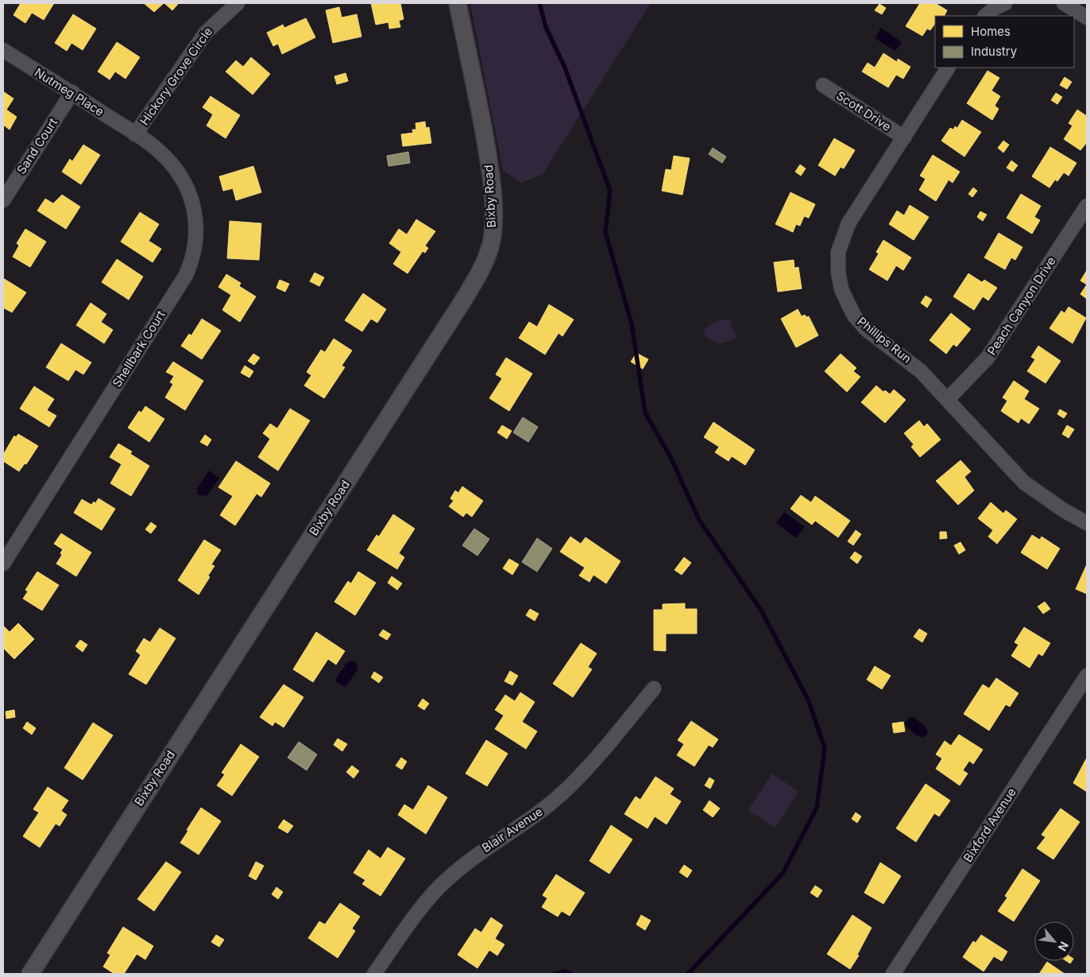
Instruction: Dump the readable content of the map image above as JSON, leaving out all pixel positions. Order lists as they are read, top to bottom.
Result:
{
  "streets": {
    "street": [
      "Hickory Grove Circle",
      "Nutmeg Place",
      "Scott Drive",
      "Sand Court",
      "Bixby Road",
      "Peach Canyon Drive",
      "Phillips Run",
      "Shellbark Court",
      "Bixford Avenue",
      "Blair Avenue"
    ]
  },
  "crossings": [
    ["Hickory Grove Circle", "Nutmeg Place"],
    ["Hickory Grove Circle", "Shellbark Court"],
    ["Nutmeg Place", "Sand Court"],
    ["Nutmeg Place", "Shellbark Court"],
    ["Scott Drive", "Phillips Run"],
    ["Peach Canyon Drive", "Phillips Run"]
  ],
  "legend": ["Homes", "Industry"],
  "north": "bottom right"
}
